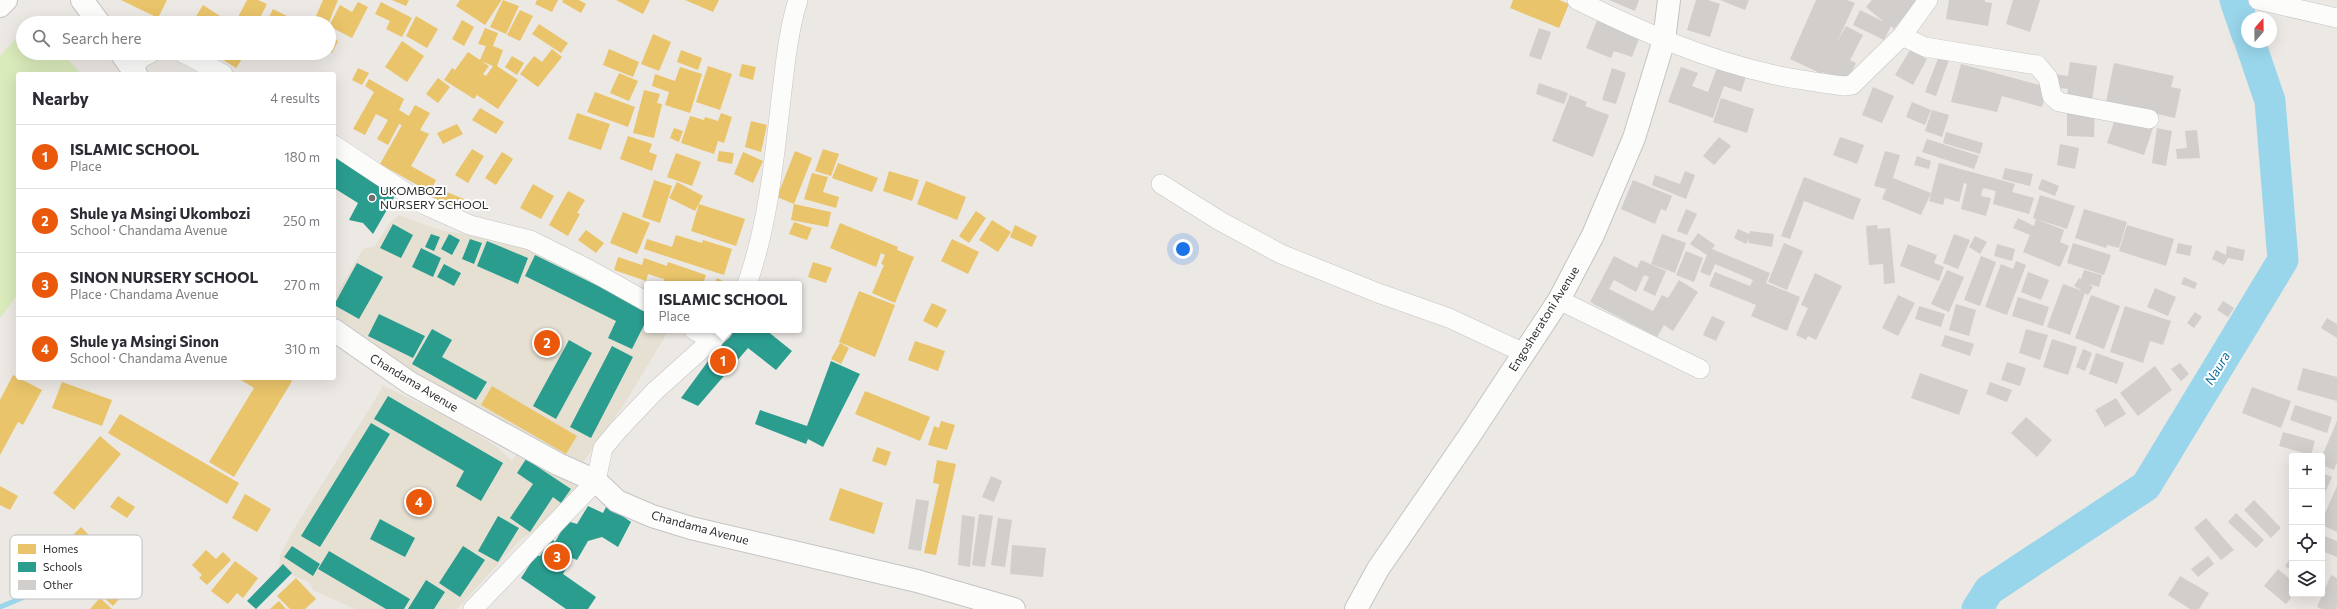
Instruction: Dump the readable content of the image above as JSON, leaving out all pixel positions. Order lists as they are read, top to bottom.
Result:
{
  "streets": {
    "street": ["Engosheratoni Avenue", "Chandama Avenue"]
  },
  "water": ["Naura"],
  "places": ["UKOMBOZI NURSERY SCHOOL"],
  "legend": ["Homes", "Schools", "Other"],
  "north": "top",
  "page": {
    "search": "Search here",
    "heading": ["Nearby", "4 results"],
    "list": [
      {
        "mark": "1",
        "name": "ISLAMIC SCHOOL",
        "note": "Place",
        "value": "180 m"
      },
      {
        "mark": "2",
        "name": "Shule ya Msingi Ukombozi",
        "note": "School · Chandama Avenue",
        "value": "250 m"
      },
      {
        "mark": "3",
        "name": "SINON NURSERY SCHOOL",
        "note": "Place · Chandama Avenue",
        "value": "270 m"
      },
      {
        "mark": "4",
        "name": "Shule ya Msingi Sinon",
        "note": "School · Chandama Avenue",
        "value": "310 m"
      }
    ],
    "popup": ["ISLAMIC SCHOOL", "Place"],
    "pins": [
      "2",
      "1",
      "4",
      "3"
    ],
    "map_buttons": ["+", "−"]
  }
}
